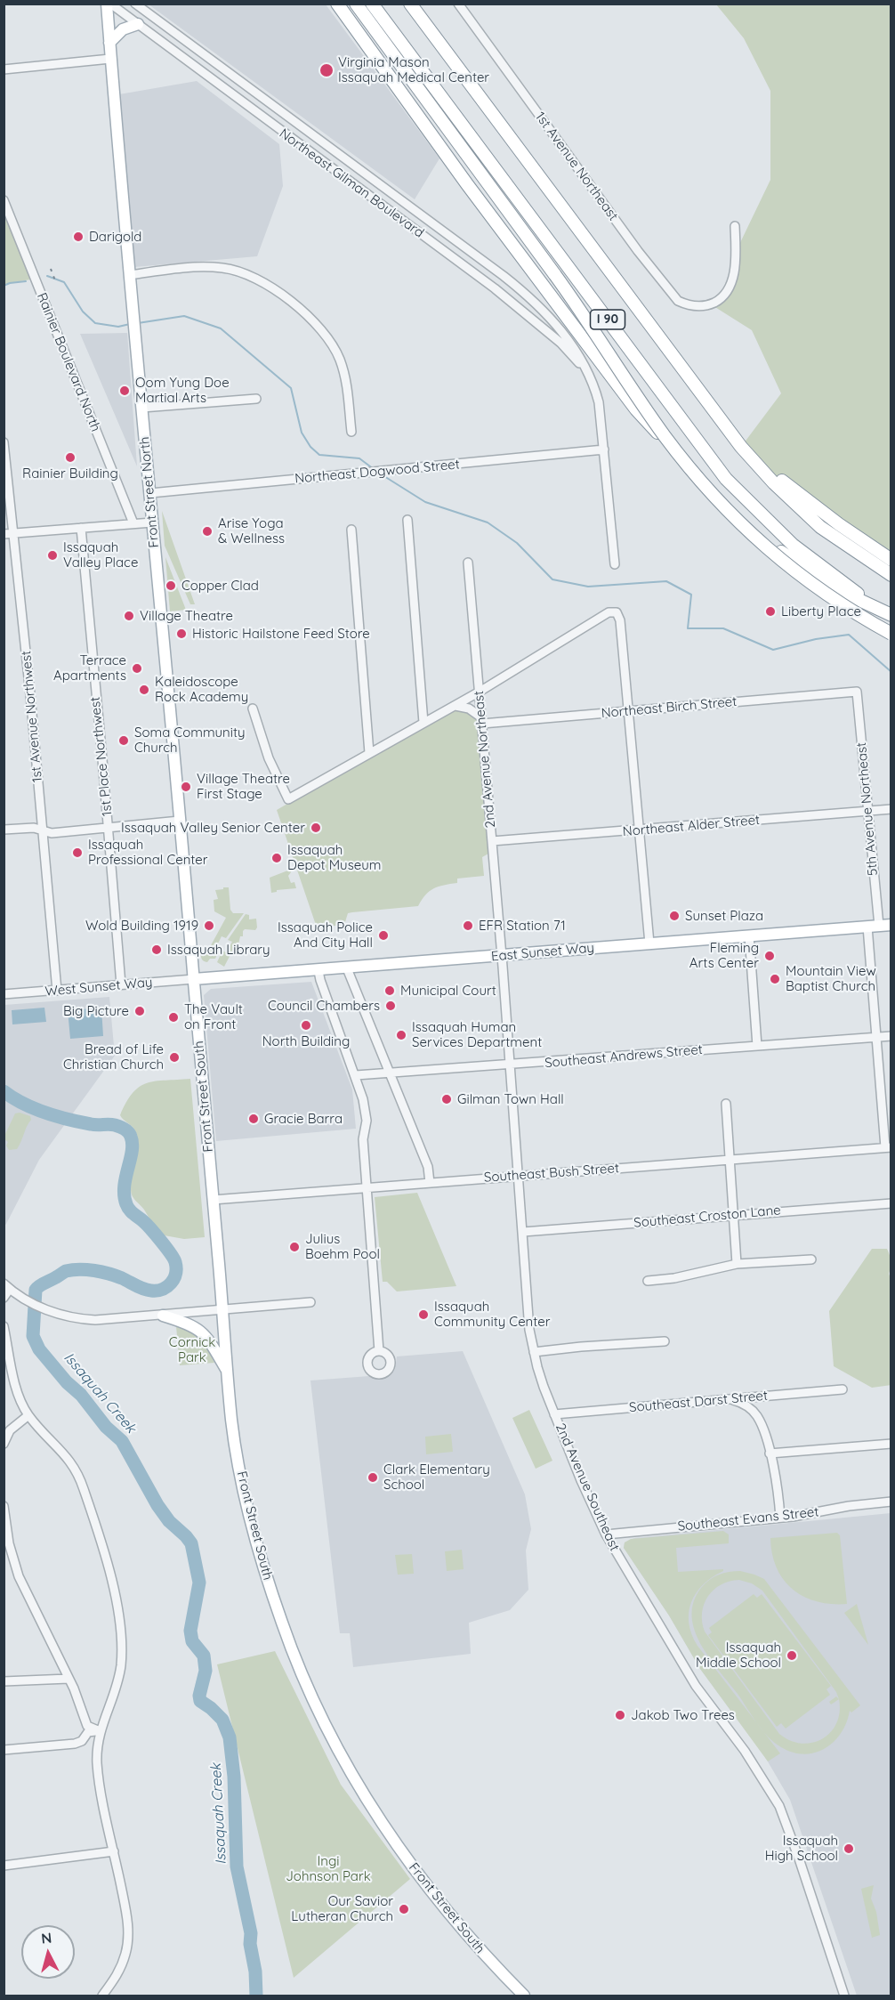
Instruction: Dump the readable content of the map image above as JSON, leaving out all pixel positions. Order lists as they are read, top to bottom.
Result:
{
  "streets": {
    "highway": ["I 90"],
    "main road": ["Front Street North", "East Sunset Way", "Front Street South"],
    "street": [
      "1st Avenue Northeast",
      "Northeast Gilman Boulevard",
      "Rainier Boulevard North",
      "Northeast Dogwood Street",
      "Northeast Birch Street",
      "1st Avenue Northwest",
      "1st Place Northwest",
      "2nd Avenue Northeast",
      "5th Avenue Northeast",
      "Northeast Alder Street",
      "West Sunset Way",
      "Southeast Andrews Street",
      "Southeast Bush Street",
      "Southeast Croston Lane",
      "Southeast Darst Street",
      "2nd Avenue Southeast",
      "Southeast Evans Street"
    ]
  },
  "crossings": [
    ["Northeast Gilman Boulevard", "Northeast Dogwood Street"],
    ["Northeast Gilman Boulevard", "Front Street North"],
    ["Northeast Dogwood Street", "Front Street North"],
    ["Front Street North", "East Sunset Way"],
    ["Front Street North", "West Sunset Way"],
    ["Front Street North", "Front Street South"],
    ["Northeast Birch Street", "2nd Avenue Northeast"],
    ["Northeast Birch Street", "5th Avenue Northeast"],
    ["1st Avenue Northwest", "West Sunset Way"],
    ["1st Place Northwest", "West Sunset Way"],
    ["2nd Avenue Northeast", "Northeast Alder Street"],
    ["2nd Avenue Northeast", "East Sunset Way"],
    ["2nd Avenue Northeast", "2nd Avenue Southeast"],
    ["5th Avenue Northeast", "Northeast Alder Street"],
    ["5th Avenue Northeast", "East Sunset Way"],
    ["East Sunset Way", "West Sunset Way"],
    ["East Sunset Way", "Front Street South"],
    ["East Sunset Way", "2nd Avenue Southeast"],
    ["West Sunset Way", "Front Street South"],
    ["Southeast Andrews Street", "2nd Avenue Southeast"],
    ["Front Street South", "Southeast Bush Street"],
    ["Southeast Bush Street", "2nd Avenue Southeast"],
    ["Southeast Croston Lane", "2nd Avenue Southeast"],
    ["Southeast Darst Street", "2nd Avenue Southeast"],
    ["2nd Avenue Southeast", "Southeast Evans Street"]
  ],
  "water": ["Issaquah Creek"],
  "parks": ["Cornick Park", "Ingi Johnson Park"],
  "places": [
    "Virginia Mason Issaquah Medical Center",
    "Darigold",
    "Oom Yung Doe Martial Arts",
    "Rainier Building",
    "Arise Yoga & Wellness",
    "Issaquah Valley Place",
    "Copper Clad",
    "Liberty Place",
    "Village Theatre",
    "Historic Hailstone Feed Store",
    "Terrace Apartments",
    "Kaleidoscope Rock Academy",
    "Soma Community Church",
    "Village Theatre First Stage",
    "Issaquah Valley Senior Center",
    "Issaquah Professional Center",
    "Issaquah Depot Museum",
    "Sunset Plaza",
    "Wold Building 1919",
    "EFR Station 71",
    "Issaquah Police And City Hall",
    "Issaquah Library",
    "Fleming Arts Center",
    "Mountain View Baptist Church",
    "Municipal Court",
    "Council Chambers",
    "Big Picture",
    "The Vault on Front",
    "North Building",
    "Issaquah Human Services Department",
    "Bread of Life Christian Church",
    "Gilman Town Hall",
    "Gracie Barra",
    "Julius Boehm Pool",
    "Issaquah Community Center",
    "Clark Elementary School",
    "Issaquah Middle School",
    "Jakob Two Trees",
    "Issaquah High School",
    "Our Savior Lutheran Church"
  ],
  "north": "top"
}
